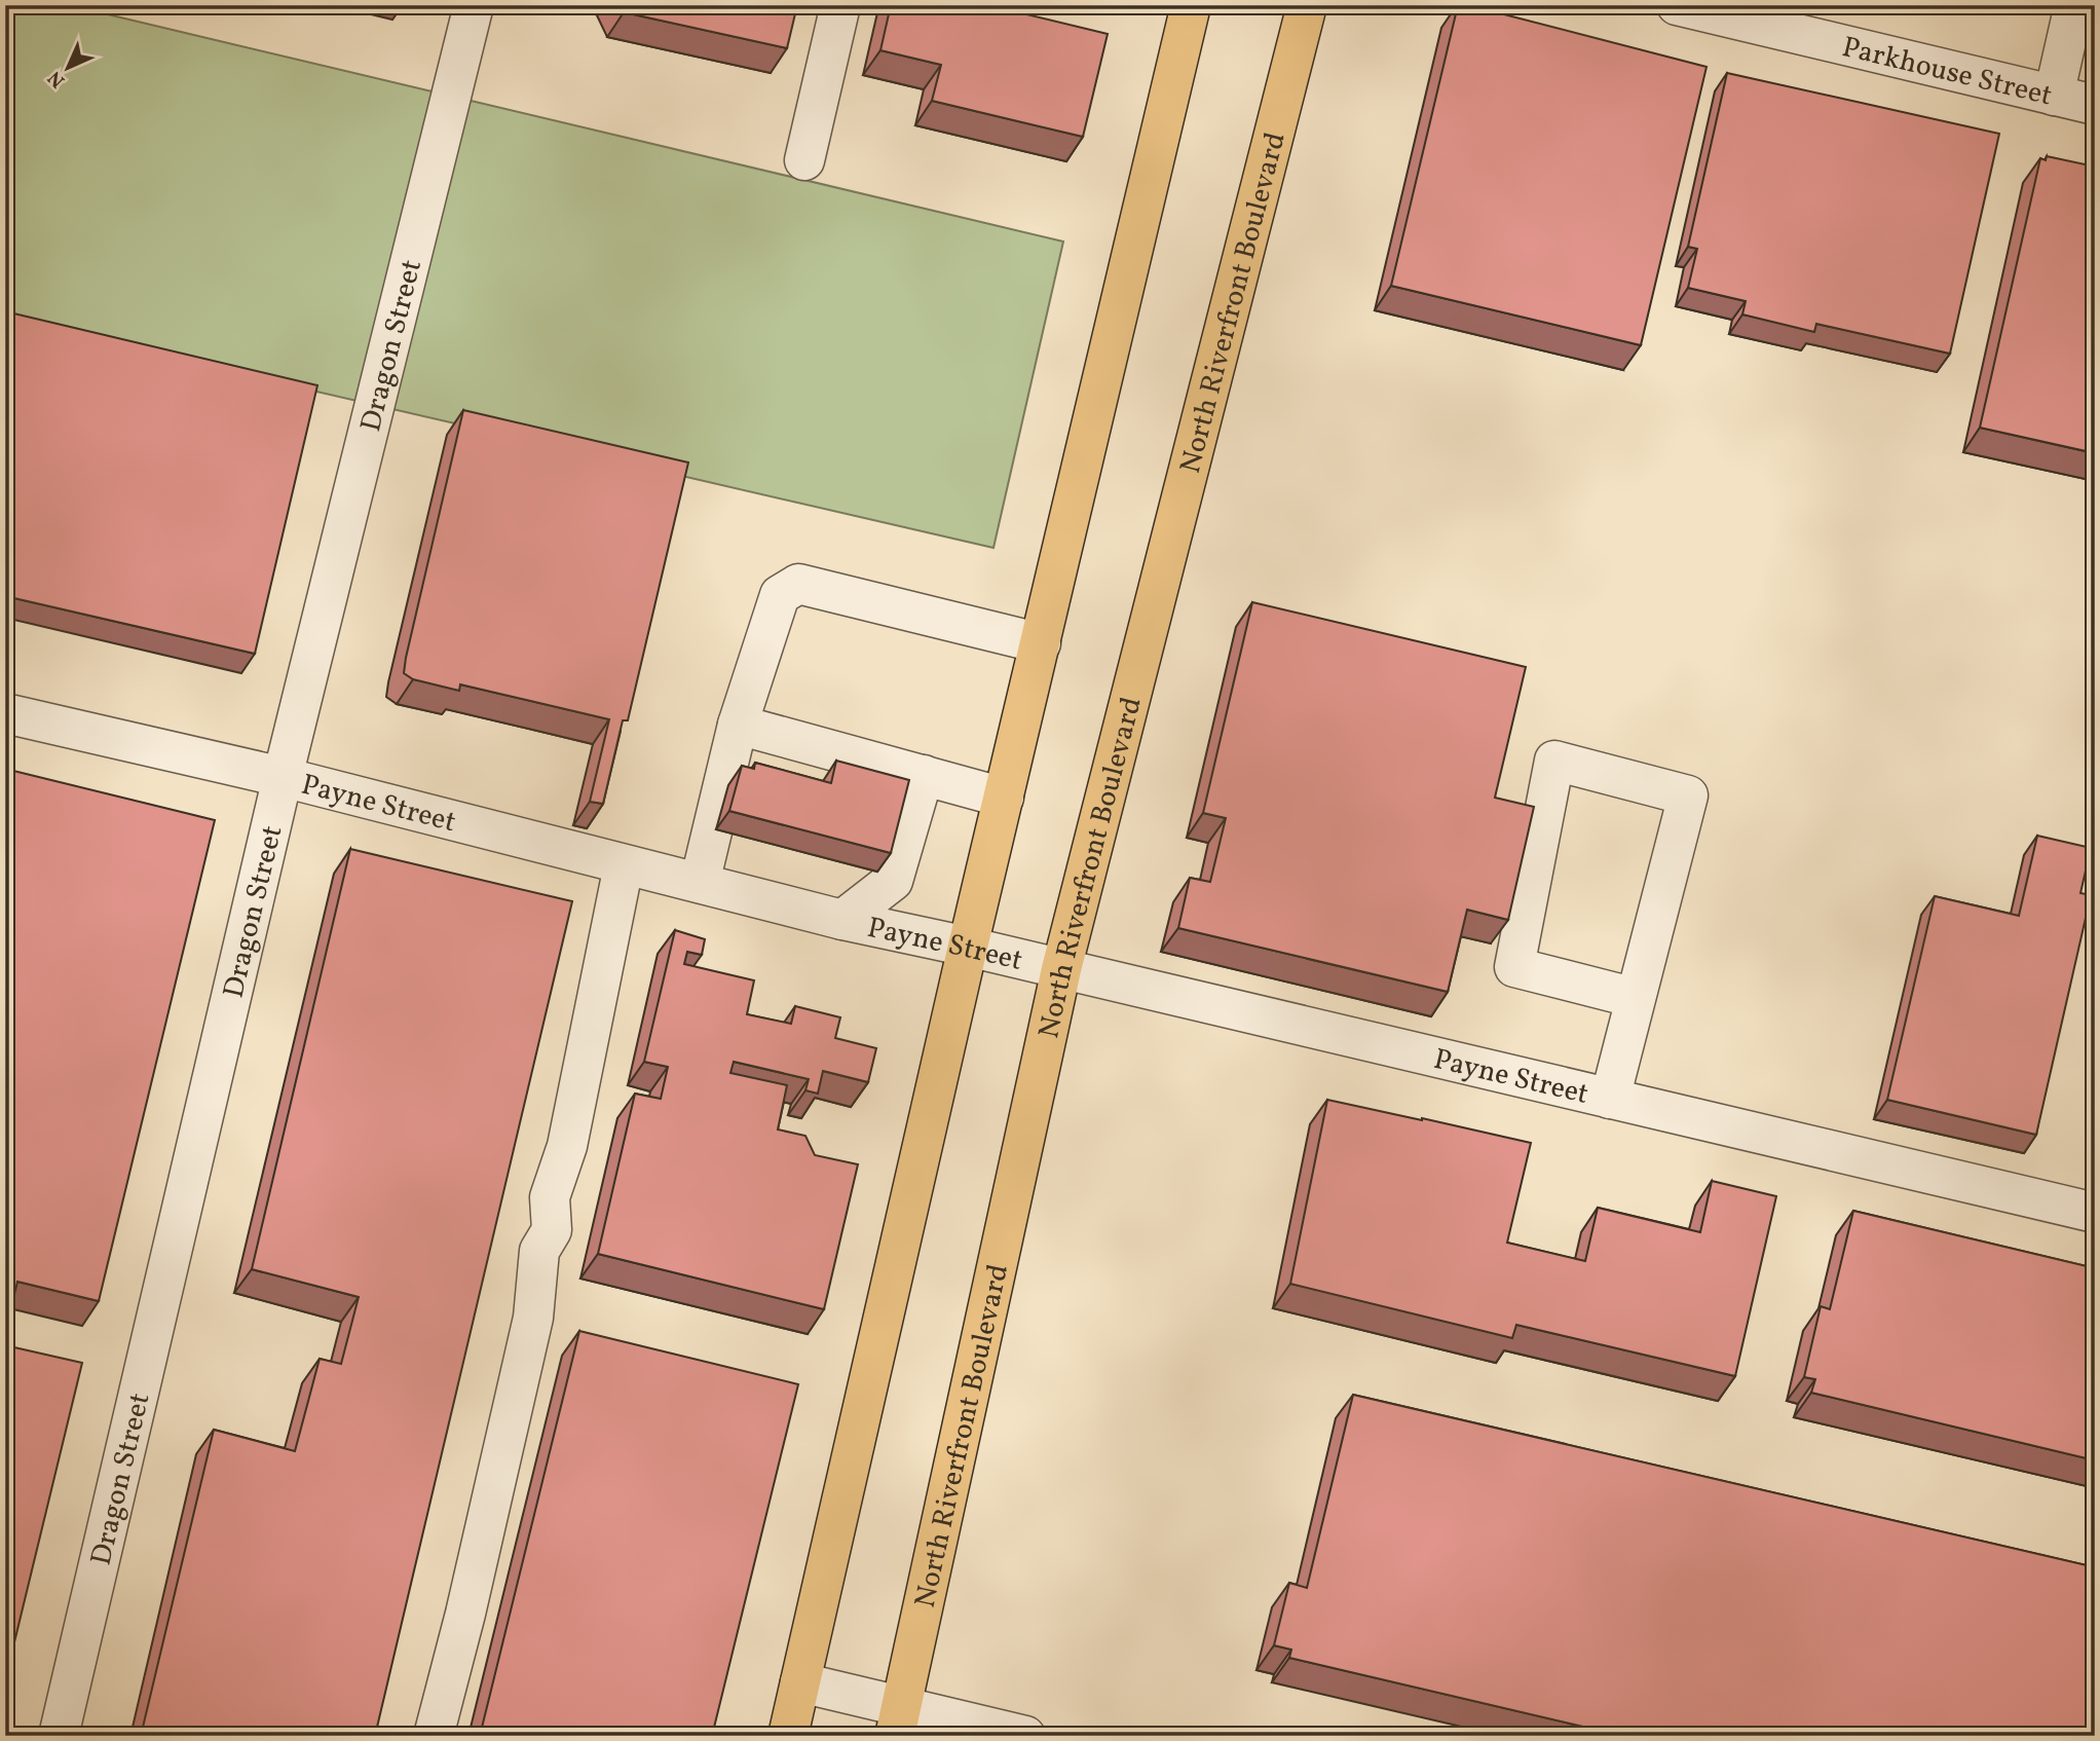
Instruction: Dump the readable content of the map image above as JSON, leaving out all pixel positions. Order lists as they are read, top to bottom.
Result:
{
  "streets": {
    "main road": ["North Riverfront Boulevard"],
    "street": ["Parkhouse Street", "Dragon Street", "Payne Street"]
  },
  "crossings": [
    ["North Riverfront Boulevard", "Payne Street"],
    ["Dragon Street", "Payne Street"]
  ],
  "north": "bottom left"
}
